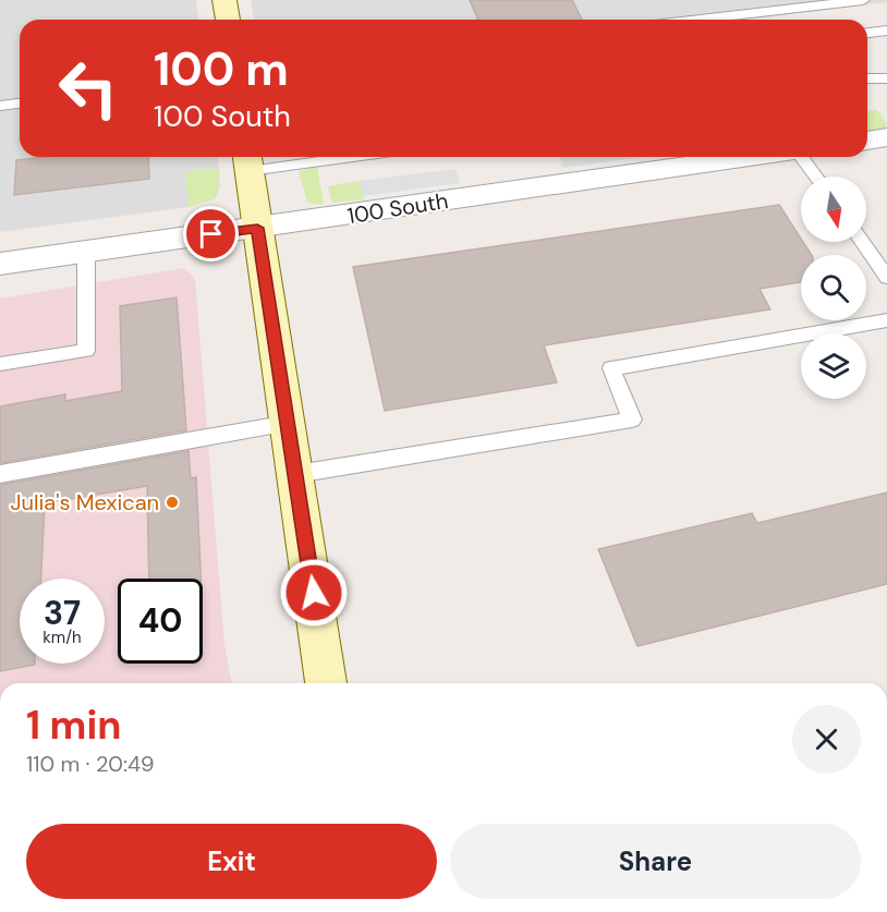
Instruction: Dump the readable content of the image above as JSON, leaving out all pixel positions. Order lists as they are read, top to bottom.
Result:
{
  "streets": {
    "street": ["100 South"]
  },
  "places": ["Julia's Mexican"],
  "north": "bottom",
  "page": {
    "turn": ["100 m", "100 South"],
    "speed": "37 km/h",
    "limit": "40",
    "heading": ["1 min", "110 m · 20:49"],
    "buttons": ["Exit", "Share"]
  }
}
